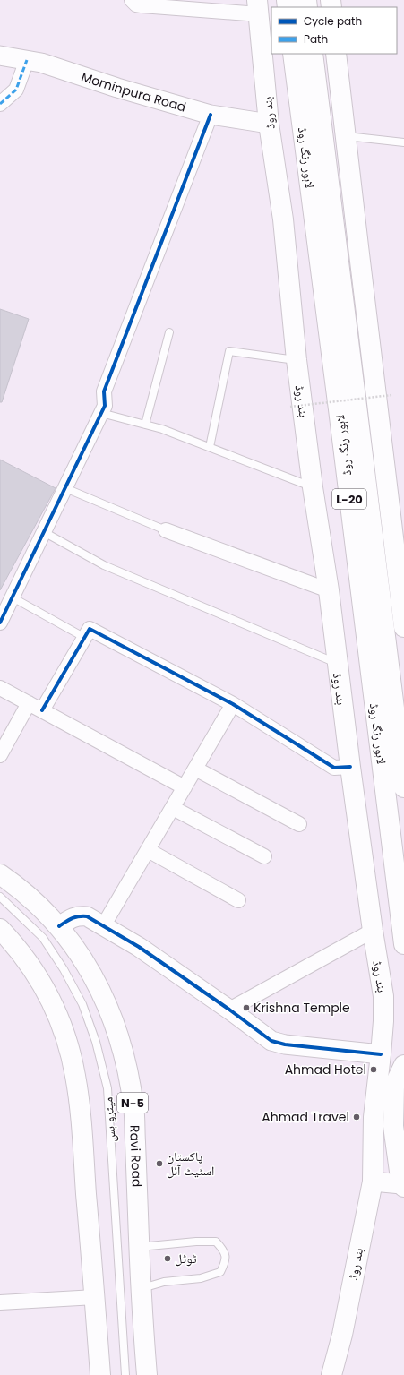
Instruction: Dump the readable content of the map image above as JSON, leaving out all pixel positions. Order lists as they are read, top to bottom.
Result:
{
  "streets": {
    "main road": [
      "بند روڈ",
      "لاہور رنگ روڈ",
      "L-20",
      "N-5",
      "Ravi Road"
    ],
    "street": ["Mominpura Road"],
    "lane": ["میٹرو بس"]
  },
  "crossings": [
    ["Mominpura Road", "بند روڈ"]
  ],
  "places": [
    "Krishna Temple",
    "Ahmad Hotel",
    "Ahmad Travel",
    "پاکستان اسٹیٹ آئل",
    "ٹوٹل"
  ],
  "legend": ["Cycle path", "Path"]
}
